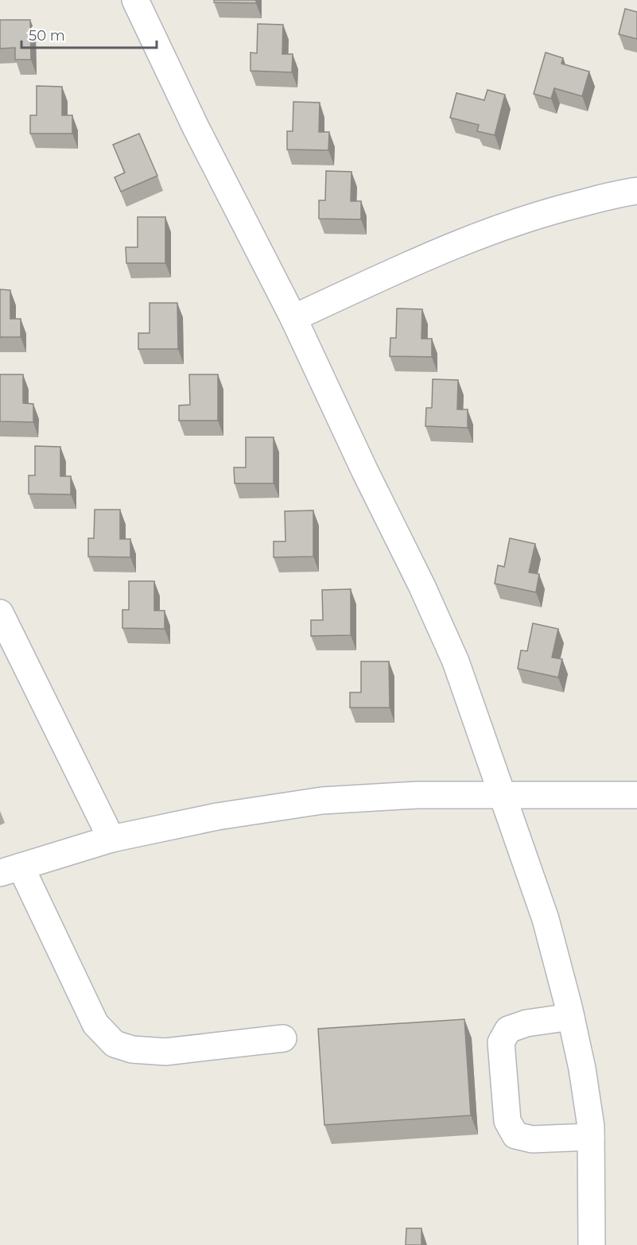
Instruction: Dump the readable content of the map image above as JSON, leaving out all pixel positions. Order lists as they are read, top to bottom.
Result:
{
  "scale_bar": "50 m"
}
